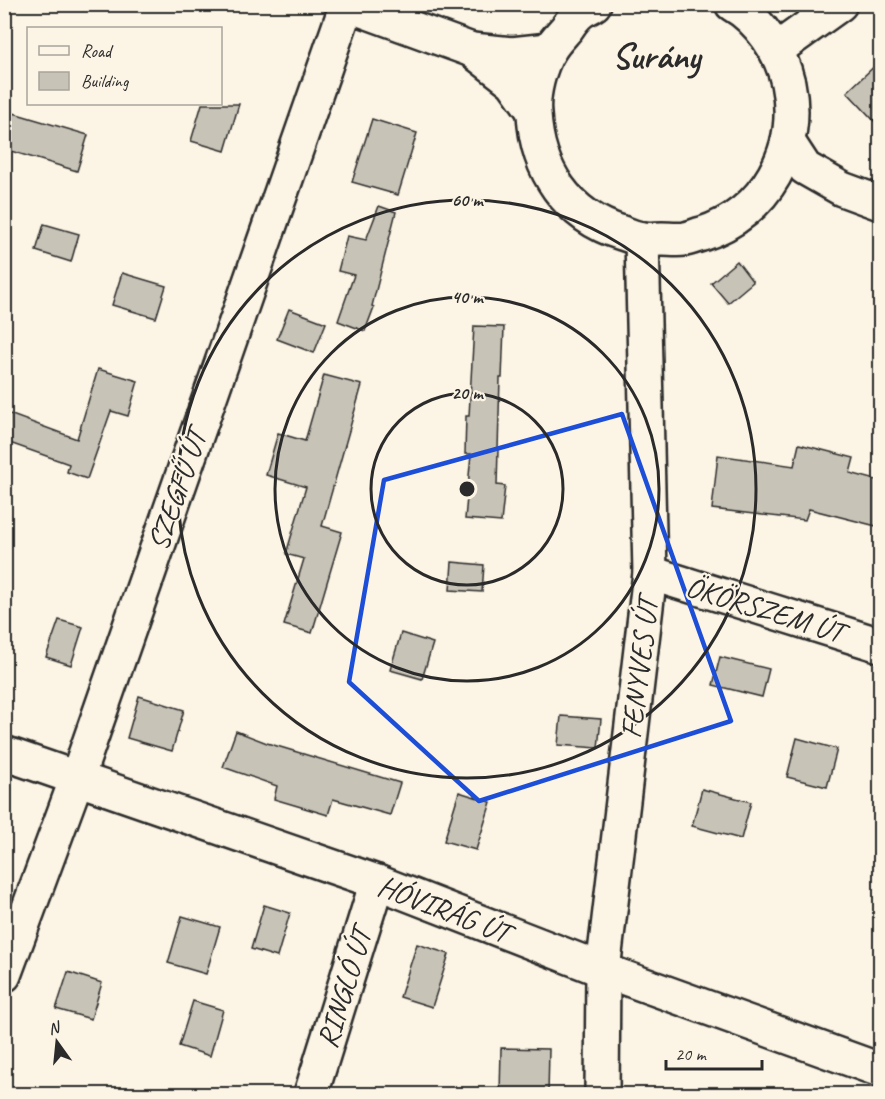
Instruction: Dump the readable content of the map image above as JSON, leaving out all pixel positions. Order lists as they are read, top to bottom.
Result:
{
  "streets": {
    "street": [
      "SZEGFŰ ÚT",
      "ÖKÖRSZEM ÚT",
      "FENYVES ÚT",
      "HÓVIRÁG ÚT",
      "RINGLÓ ÚT"
    ]
  },
  "crossings": [
    ["SZEGFŰ ÚT", "HÓVIRÁG ÚT"],
    ["ÖKÖRSZEM ÚT", "FENYVES ÚT"],
    ["FENYVES ÚT", "HÓVIRÁG ÚT"],
    ["HÓVIRÁG ÚT", "RINGLÓ ÚT"]
  ],
  "districts": ["Surány"],
  "legend": ["Road", "Building"],
  "scale_bar": "20 m",
  "north": "top",
  "rings": ["60 m", "40 m", "20 m"]
}
